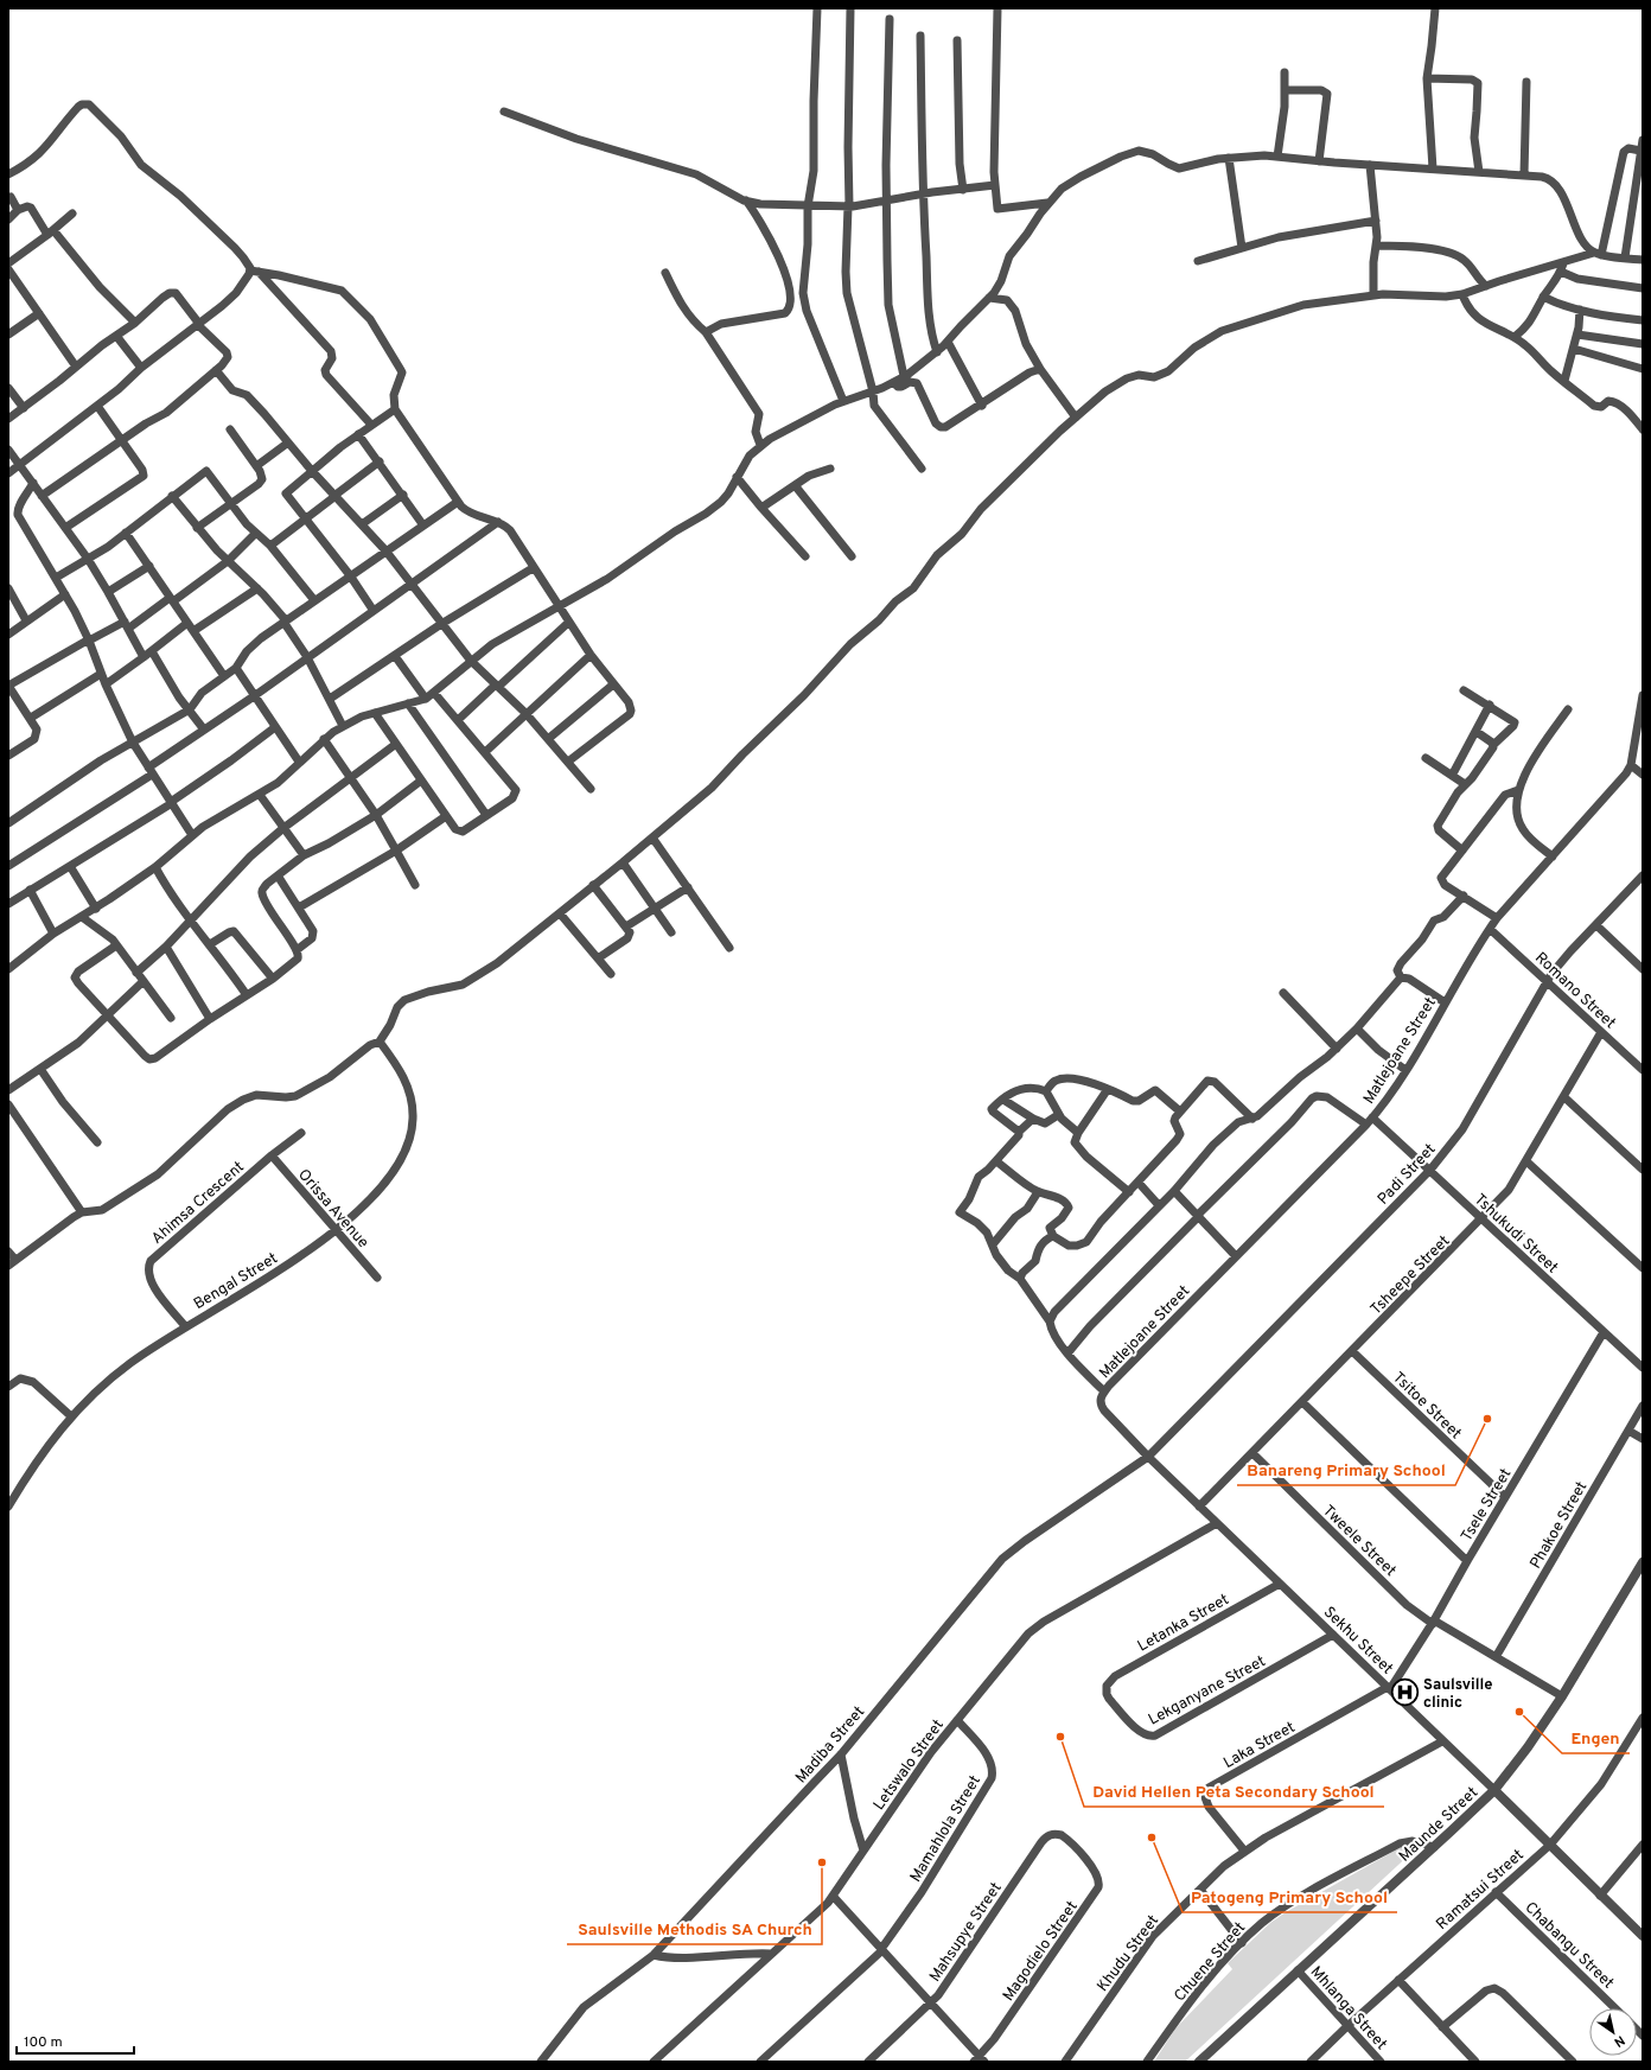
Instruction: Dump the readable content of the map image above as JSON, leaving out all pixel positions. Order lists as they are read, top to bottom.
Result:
{
  "streets": {
    "street": [
      "Romano Street",
      "Matlejoane Street",
      "Padi Street",
      "Ahimsa Crescent",
      "Orissa Avenue",
      "Tshukudi Street",
      "Tsheepe Street",
      "Bengal Street",
      "Tsitoe Street",
      "Tsele Street",
      "Phakoe Street",
      "Tweele Street",
      "Letanka Street",
      "Sekhu Street",
      "Lekganyane Street",
      "Madiba Street",
      "Laka Street",
      "Letswalo Street",
      "Maunde Street",
      "Mamahlola Street",
      "Ramatsui Street",
      "Mahsupye Street",
      "Chabangu Street",
      "Magodielo Street",
      "Khudu Street",
      "Chuene Street",
      "Mhlanga Street"
    ]
  },
  "crossings": [
    ["Romano Street", "Matlejoane Street"],
    ["Romano Street", "Padi Street"],
    ["Romano Street", "Tsheepe Street"],
    ["Matlejoane Street", "Tshukudi Street"],
    ["Matlejoane Street", "Sekhu Street"],
    ["Padi Street", "Tshukudi Street"],
    ["Padi Street", "Sekhu Street"],
    ["Padi Street", "Madiba Street"],
    ["Ahimsa Crescent", "Orissa Avenue"],
    ["Ahimsa Crescent", "Bengal Street"],
    ["Orissa Avenue", "Bengal Street"],
    ["Tshukudi Street", "Tsheepe Street"],
    ["Tshukudi Street", "Tsele Street"],
    ["Tsheepe Street", "Tsitoe Street"],
    ["Tsheepe Street", "Tweele Street"],
    ["Tsheepe Street", "Sekhu Street"],
    ["Tsitoe Street", "Tsele Street"],
    ["Tsele Street", "Tweele Street"],
    ["Tsele Street", "Sekhu Street"],
    ["Tsele Street", "Laka Street"],
    ["Phakoe Street", "Tweele Street"],
    ["Tweele Street", "Maunde Street"],
    ["Letanka Street", "Sekhu Street"],
    ["Letanka Street", "Lekganyane Street"],
    ["Sekhu Street", "Lekganyane Street"],
    ["Sekhu Street", "Madiba Street"],
    ["Sekhu Street", "Laka Street"],
    ["Sekhu Street", "Letswalo Street"],
    ["Sekhu Street", "Maunde Street"],
    ["Sekhu Street", "Ramatsui Street"],
    ["Sekhu Street", "Khudu Street"],
    ["Laka Street", "Khudu Street"],
    ["Letswalo Street", "Mamahlola Street"],
    ["Maunde Street", "Chuene Street"],
    ["Maunde Street", "Mhlanga Street"],
    ["Ramatsui Street", "Chabangu Street"],
    ["Ramatsui Street", "Mhlanga Street"],
    ["Mahsupye Street", "Magodielo Street"]
  ],
  "places": {
    "other": [
      "Banareng Primary School",
      "Engen",
      "David Hellen Peta Secondary School",
      "Patogeng Primary School",
      "Saulsville Methodis SA Church"
    ],
    "hospital": ["Saulsville clinic"]
  },
  "scale_bar": "100 m",
  "north": "bottom right"
}
